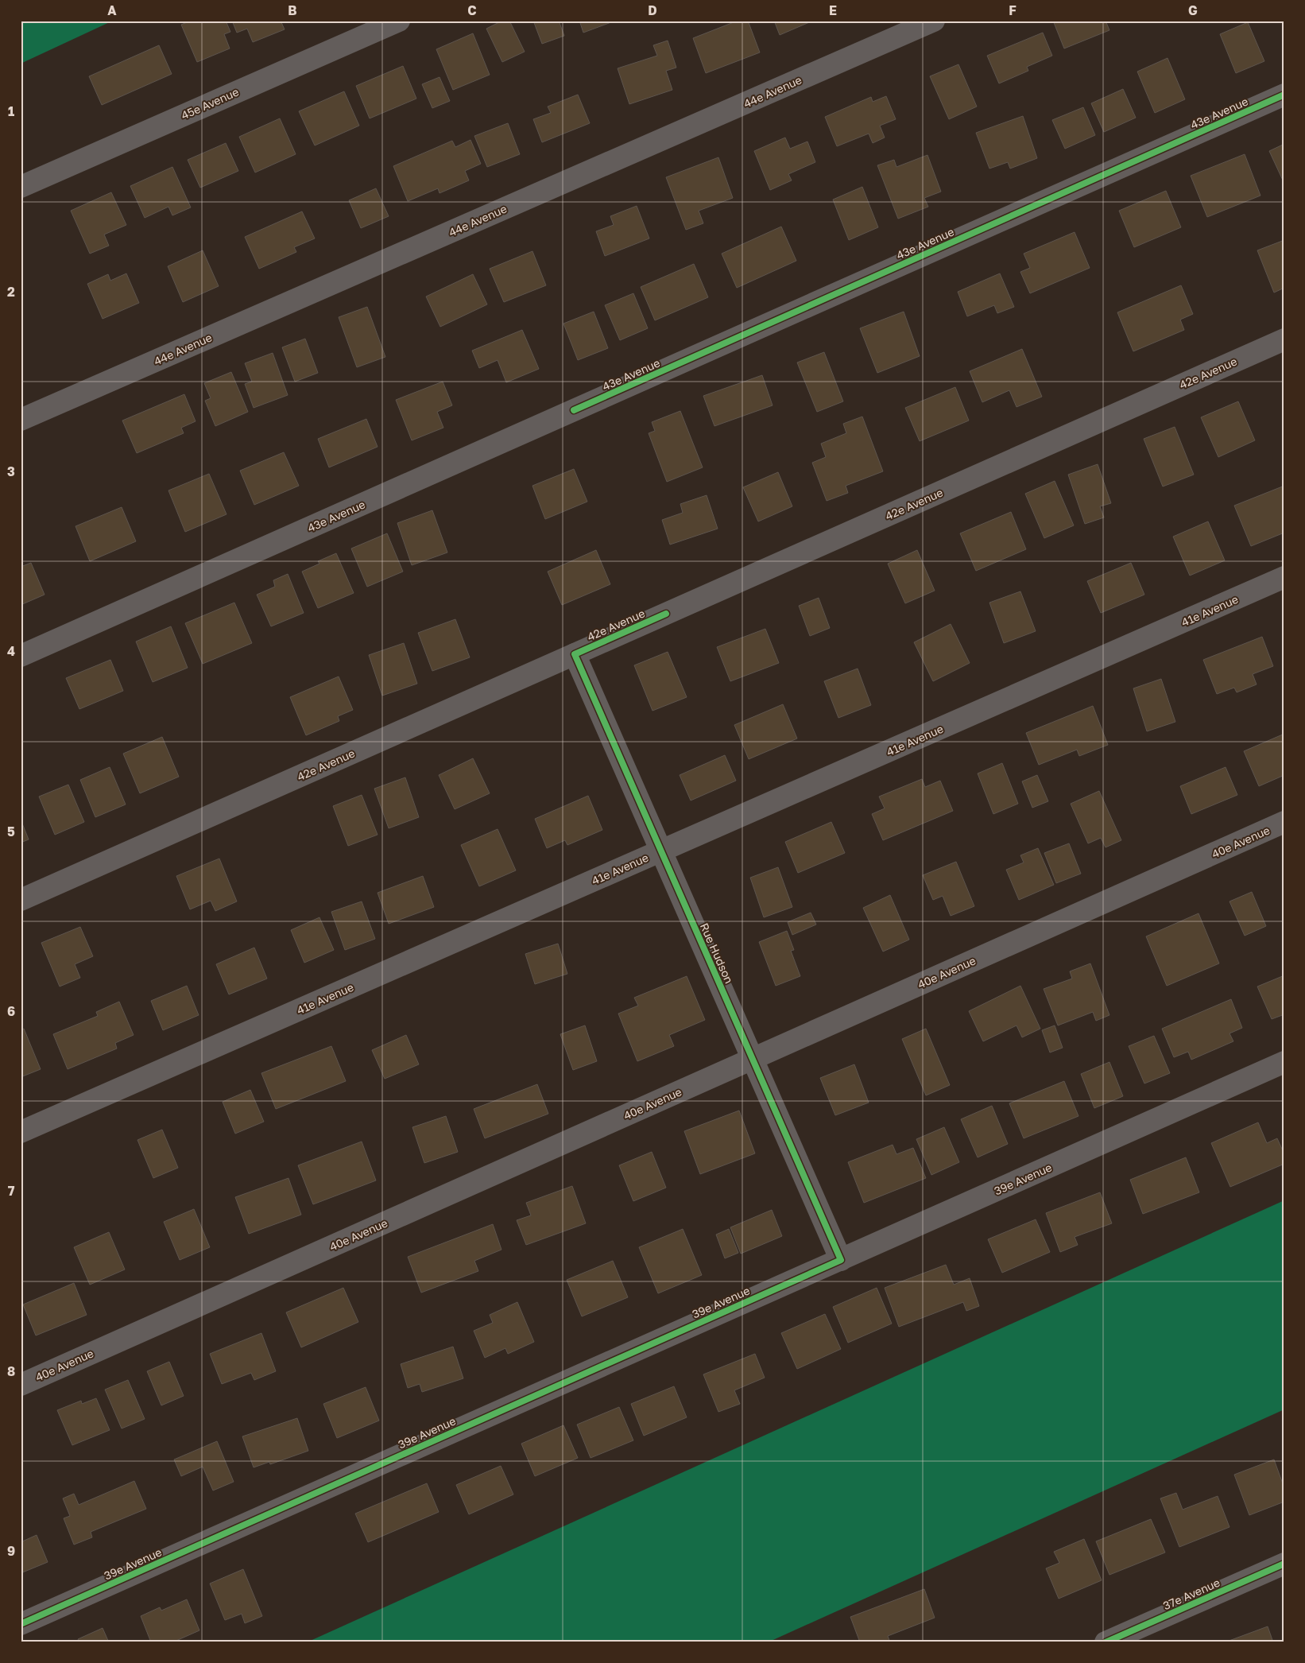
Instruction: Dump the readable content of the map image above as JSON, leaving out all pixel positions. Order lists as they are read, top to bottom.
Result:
{
  "streets": {
    "street": [
      "44e Avenue",
      "45e Avenue",
      "43e Avenue",
      "42e Avenue",
      "41e Avenue",
      "40e Avenue",
      "Rue Hudson",
      "39e Avenue",
      "37e Avenue"
    ]
  },
  "crossings": [
    ["42e Avenue", "Rue Hudson"],
    ["41e Avenue", "Rue Hudson"],
    ["40e Avenue", "Rue Hudson"],
    ["Rue Hudson", "39e Avenue"]
  ],
  "grid": {
    "columns": [
      "A",
      "B",
      "C",
      "D",
      "E",
      "F",
      "G"
    ],
    "rows": [
      "1",
      "2",
      "3",
      "4",
      "5",
      "6",
      "7",
      "8",
      "9"
    ]
  }
}
